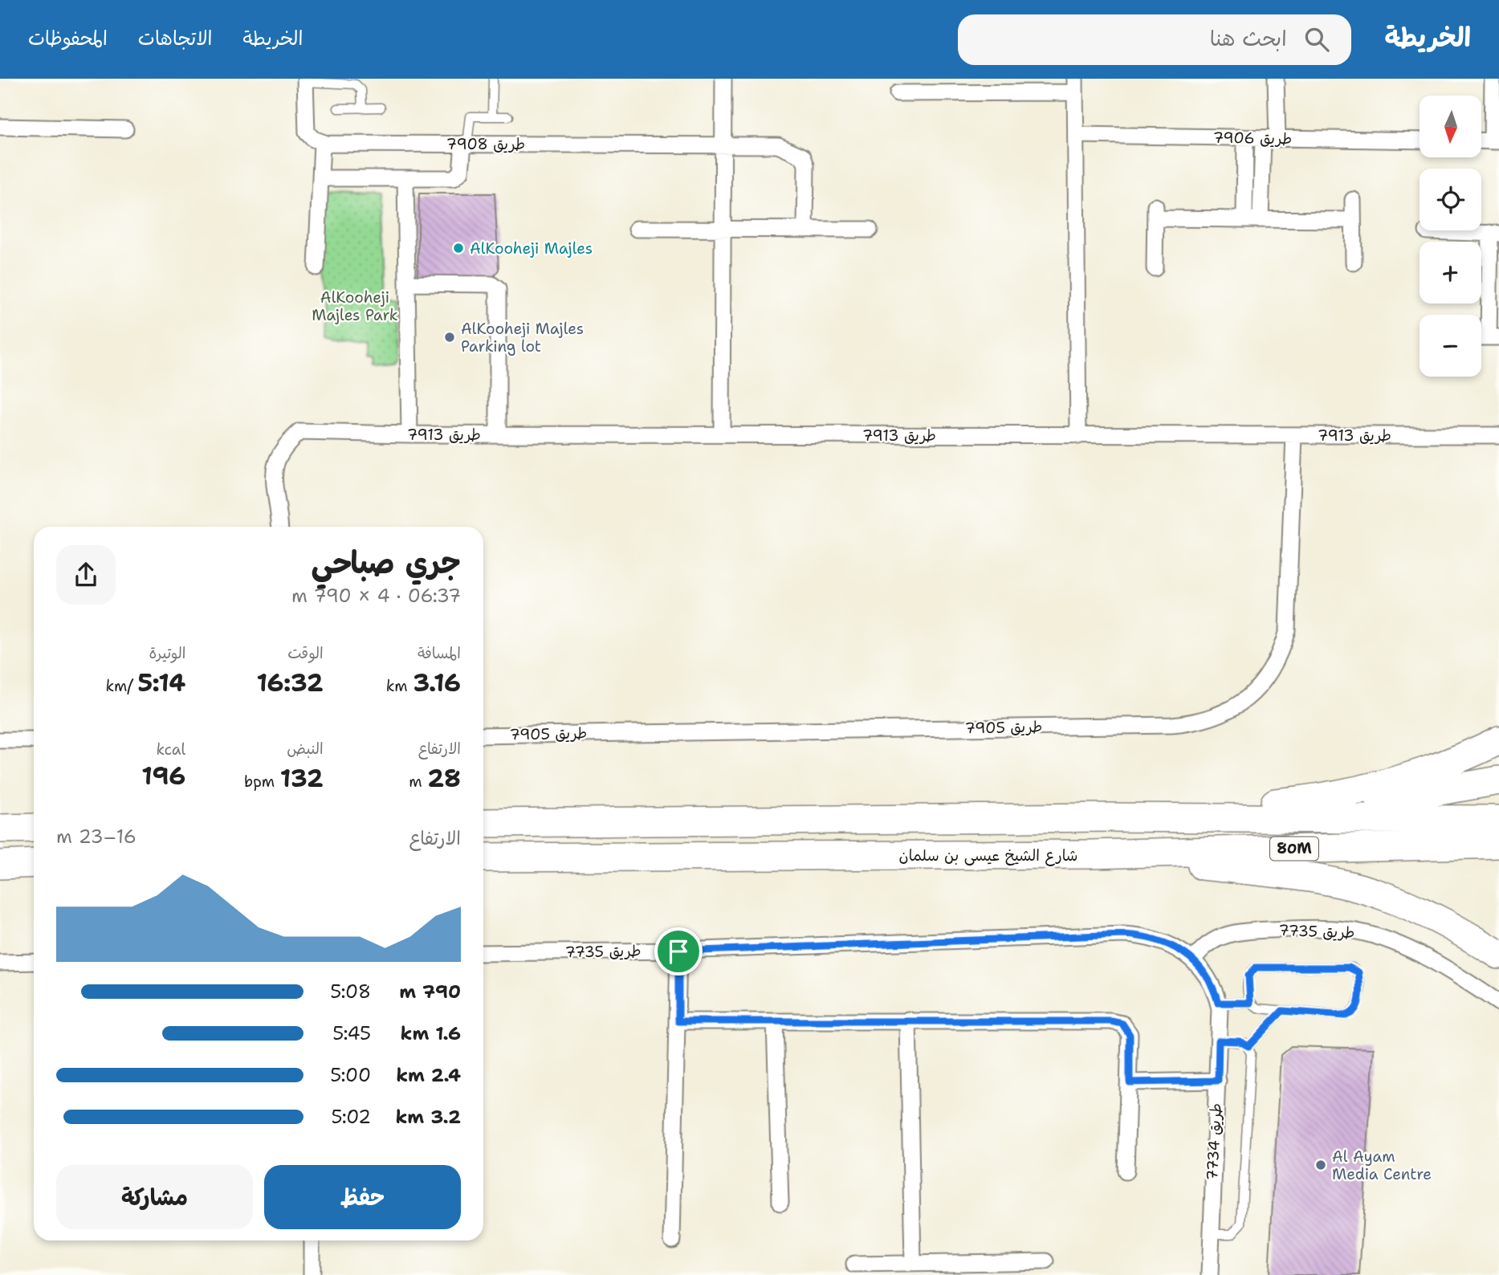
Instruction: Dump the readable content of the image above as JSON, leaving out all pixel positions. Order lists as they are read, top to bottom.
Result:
{
  "streets": {
    "highway": ["80M", "شارع الشيخ عيسى بن سلمان"],
    "street": [
      "طريق 7906",
      "طريق 7908",
      "طريق 7913",
      "طريق 7905",
      "طريق 7735",
      "طريق 7734"
    ]
  },
  "crossings": [
    ["طريق 7913", "طريق 7905"],
    ["طريق 7735", "طريق 7734"]
  ],
  "parks": ["AlKooheji Majles Park"],
  "places": ["AlKooheji Majles", "AlKooheji Majles Parking lot", "Al Ayam Media Centre"],
  "north": "bottom",
  "page": {
    "header": "الخريطة",
    "search": "ابحث هنا",
    "nav": ["الخريطة", "الاتجاهات", "المحفوظات"],
    "map_buttons": ["+", "−"],
    "heading": ["جري صباحي", "06:37 · 4 × 790 m"],
    "stats": [
      ["المسافة", "3.16 km"],
      ["الوقت", "16:32"],
      ["الوتيرة", "5:14 /km"],
      ["الارتفاع", "28 m"],
      ["النبض", "132 bpm"],
      ["kcal", "196"]
    ],
    "chart": ["الارتفاع", "16–23 m"],
    "list": [
      {
        "name": "790 m",
        "note": "5:08"
      },
      {
        "name": "1.6 km",
        "note": "5:45"
      },
      {
        "name": "2.4 km",
        "note": "5:00"
      },
      {
        "name": "3.2 km",
        "note": "5:02"
      }
    ],
    "buttons": ["حفظ", "مشاركة"]
  }
}
